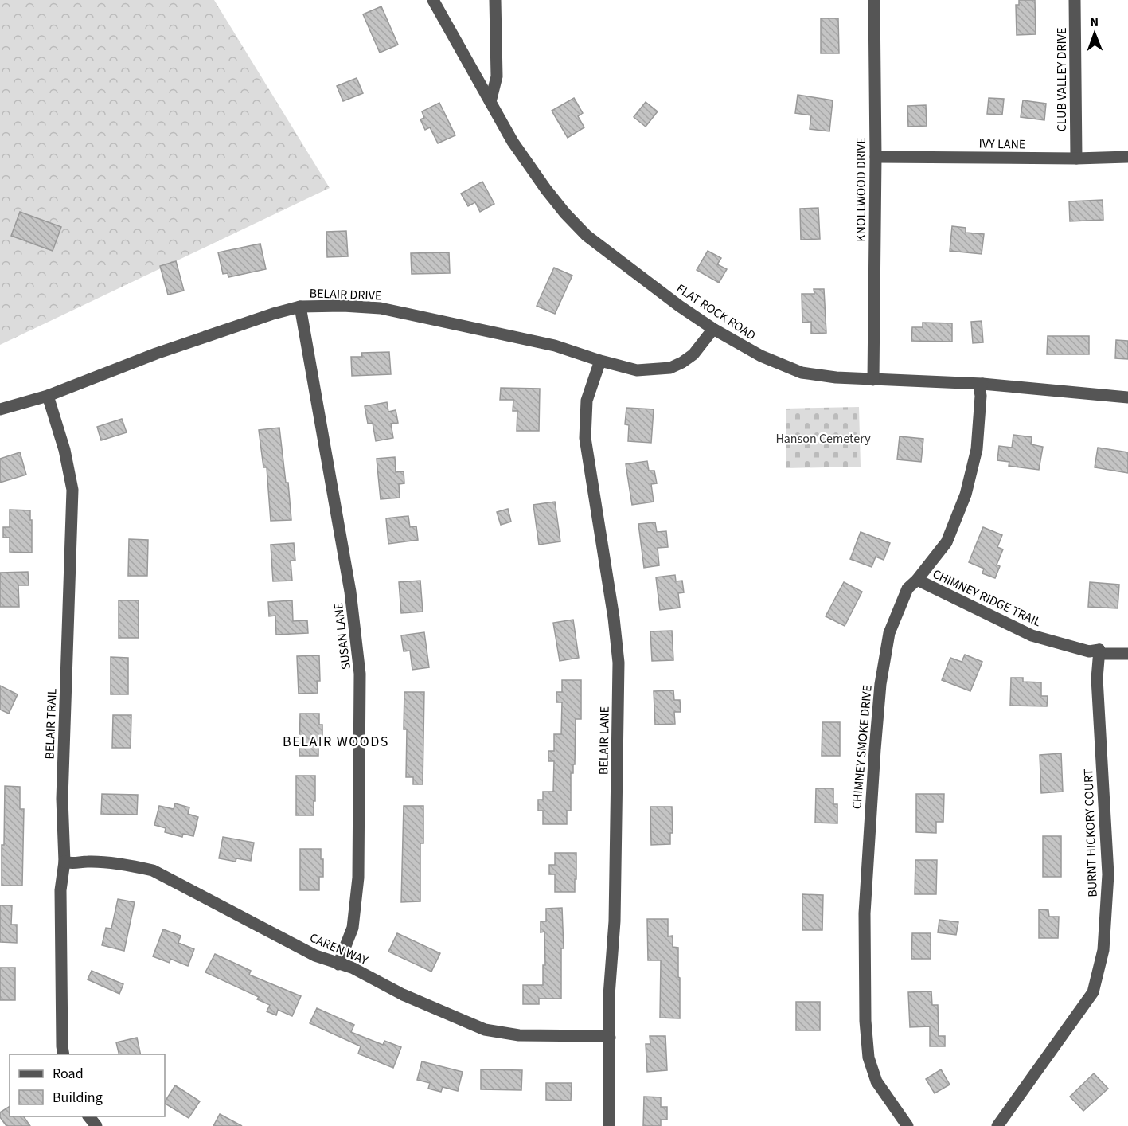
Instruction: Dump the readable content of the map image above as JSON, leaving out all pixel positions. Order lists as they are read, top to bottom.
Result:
{
  "streets": {
    "street": [
      "CLUB VALLEY DRIVE",
      "IVY LANE",
      "KNOLLWOOD DRIVE",
      "BELAIR DRIVE",
      "FLAT ROCK ROAD",
      "CHIMNEY RIDGE TRAIL",
      "SUSAN LANE",
      "BELAIR TRAIL",
      "BELAIR LANE",
      "CHIMNEY SMOKE DRIVE",
      "BURNT HICKORY COURT",
      "CAREN WAY"
    ]
  },
  "crossings": [
    ["CLUB VALLEY DRIVE", "IVY LANE"],
    ["IVY LANE", "KNOLLWOOD DRIVE"],
    ["KNOLLWOOD DRIVE", "FLAT ROCK ROAD"],
    ["BELAIR DRIVE", "FLAT ROCK ROAD"],
    ["BELAIR DRIVE", "SUSAN LANE"],
    ["BELAIR DRIVE", "BELAIR TRAIL"],
    ["BELAIR DRIVE", "BELAIR LANE"],
    ["FLAT ROCK ROAD", "CHIMNEY SMOKE DRIVE"],
    ["CHIMNEY RIDGE TRAIL", "CHIMNEY SMOKE DRIVE"],
    ["CHIMNEY RIDGE TRAIL", "BURNT HICKORY COURT"],
    ["SUSAN LANE", "CAREN WAY"],
    ["BELAIR TRAIL", "CAREN WAY"],
    ["BELAIR LANE", "CAREN WAY"]
  ],
  "districts": ["BELAIR WOODS"],
  "parks": ["Hanson Cemetery"],
  "legend": ["Road", "Building"],
  "north": "top"
}
